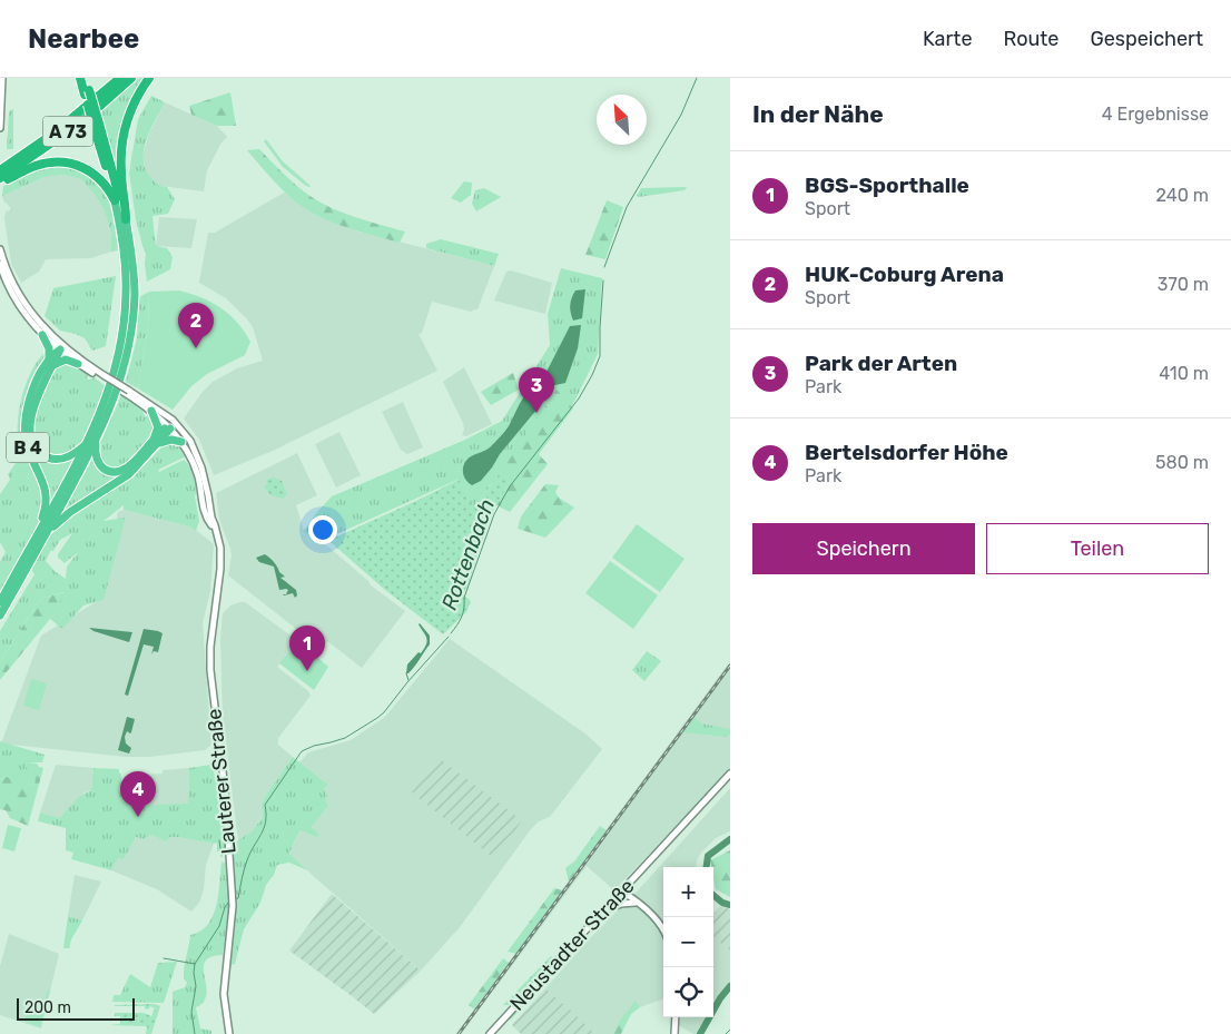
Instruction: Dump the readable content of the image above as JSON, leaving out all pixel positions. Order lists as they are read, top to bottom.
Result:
{
  "streets": {
    "highway": ["A 73", "B 4"],
    "street": ["Lauterer Straße", "Neustadter Straße"]
  },
  "water": ["Rottenbach"],
  "scale_bar": "200 m",
  "north": "top left",
  "page": {
    "header": "Nearbee",
    "nav": ["Karte", "Route", "Gespeichert"],
    "heading": ["In der Nähe", "4 Ergebnisse"],
    "list": [
      {
        "mark": "1",
        "name": "BGS-Sporthalle",
        "note": "Sport",
        "value": "240 m"
      },
      {
        "mark": "2",
        "name": "HUK-Coburg Arena",
        "note": "Sport",
        "value": "370 m"
      },
      {
        "mark": "3",
        "name": "Park der Arten",
        "note": "Park",
        "value": "410 m"
      },
      {
        "mark": "4",
        "name": "Bertelsdorfer Höhe",
        "note": "Park",
        "value": "580 m"
      }
    ],
    "pins": [
      "2",
      "3",
      "1",
      "4"
    ],
    "buttons": ["Speichern", "Teilen"],
    "map_buttons": ["+", "−"],
    "scale": "200 m"
  }
}
